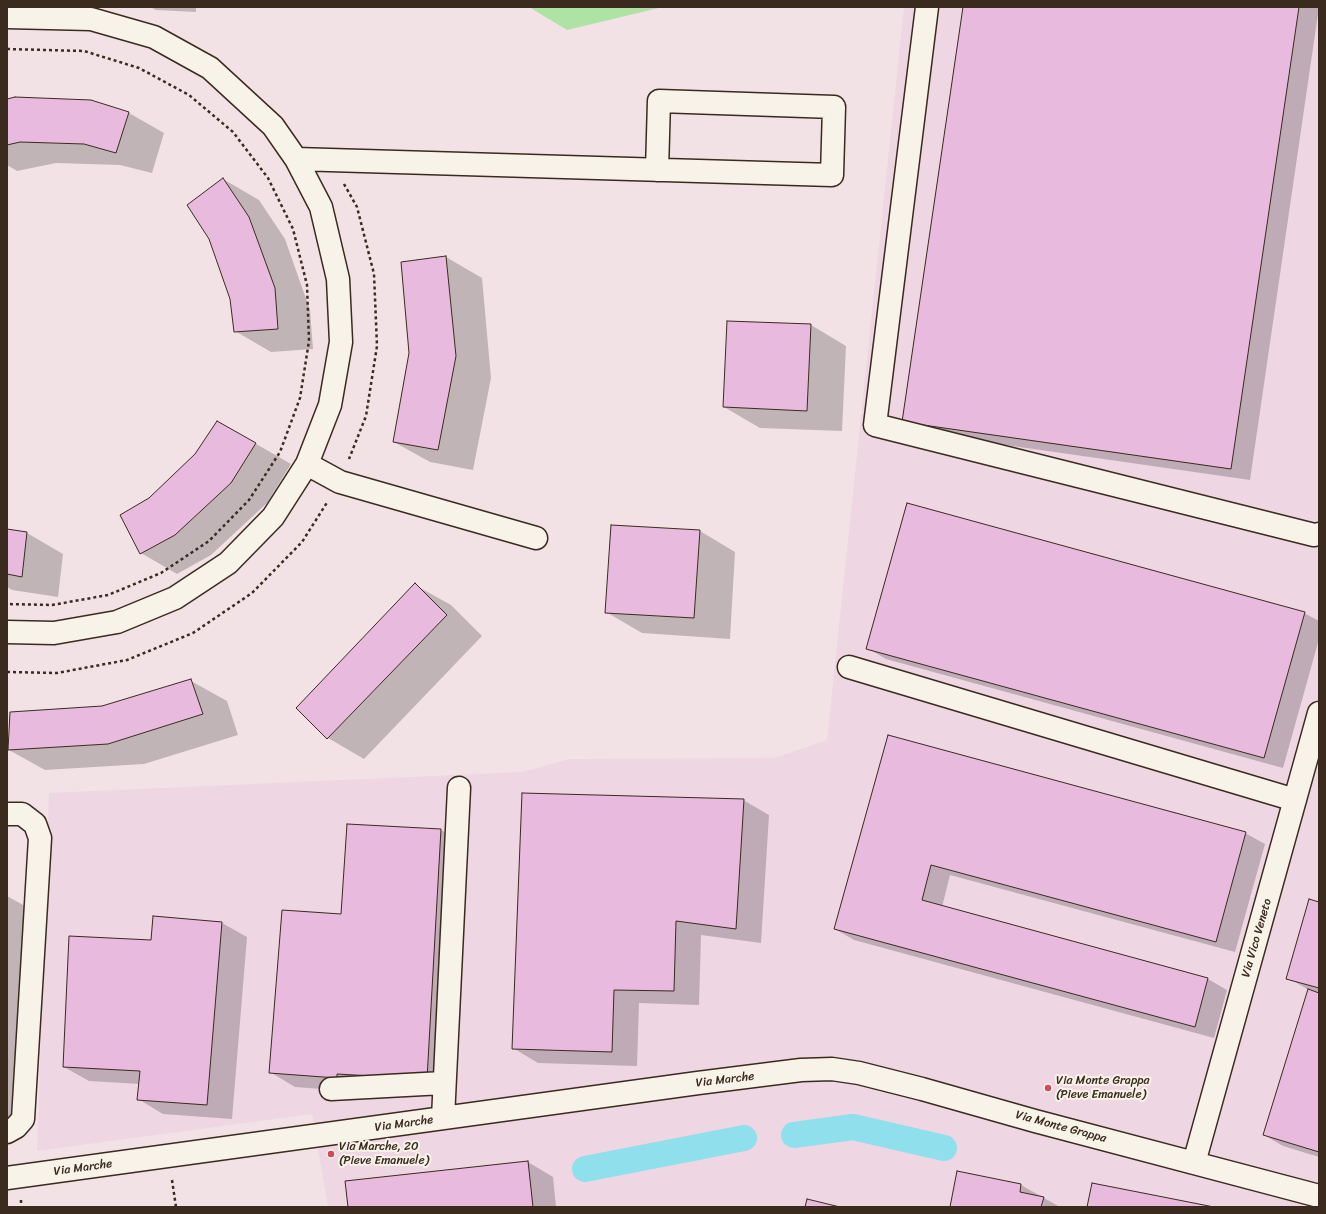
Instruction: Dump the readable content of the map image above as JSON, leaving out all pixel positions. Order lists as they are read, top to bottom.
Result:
{
  "streets": {
    "street": ["Via Vico Veneto", "Via Marche", "Via Monte Grappa"]
  },
  "crossings": [
    ["Via Vico Veneto", "Via Monte Grappa"],
    ["Via Marche", "Via Monte Grappa"]
  ],
  "places": ["Via Monte Grappa (Pieve Emanuele)", "Via Marche, 20 (Pieve Emanuele)"]
}
